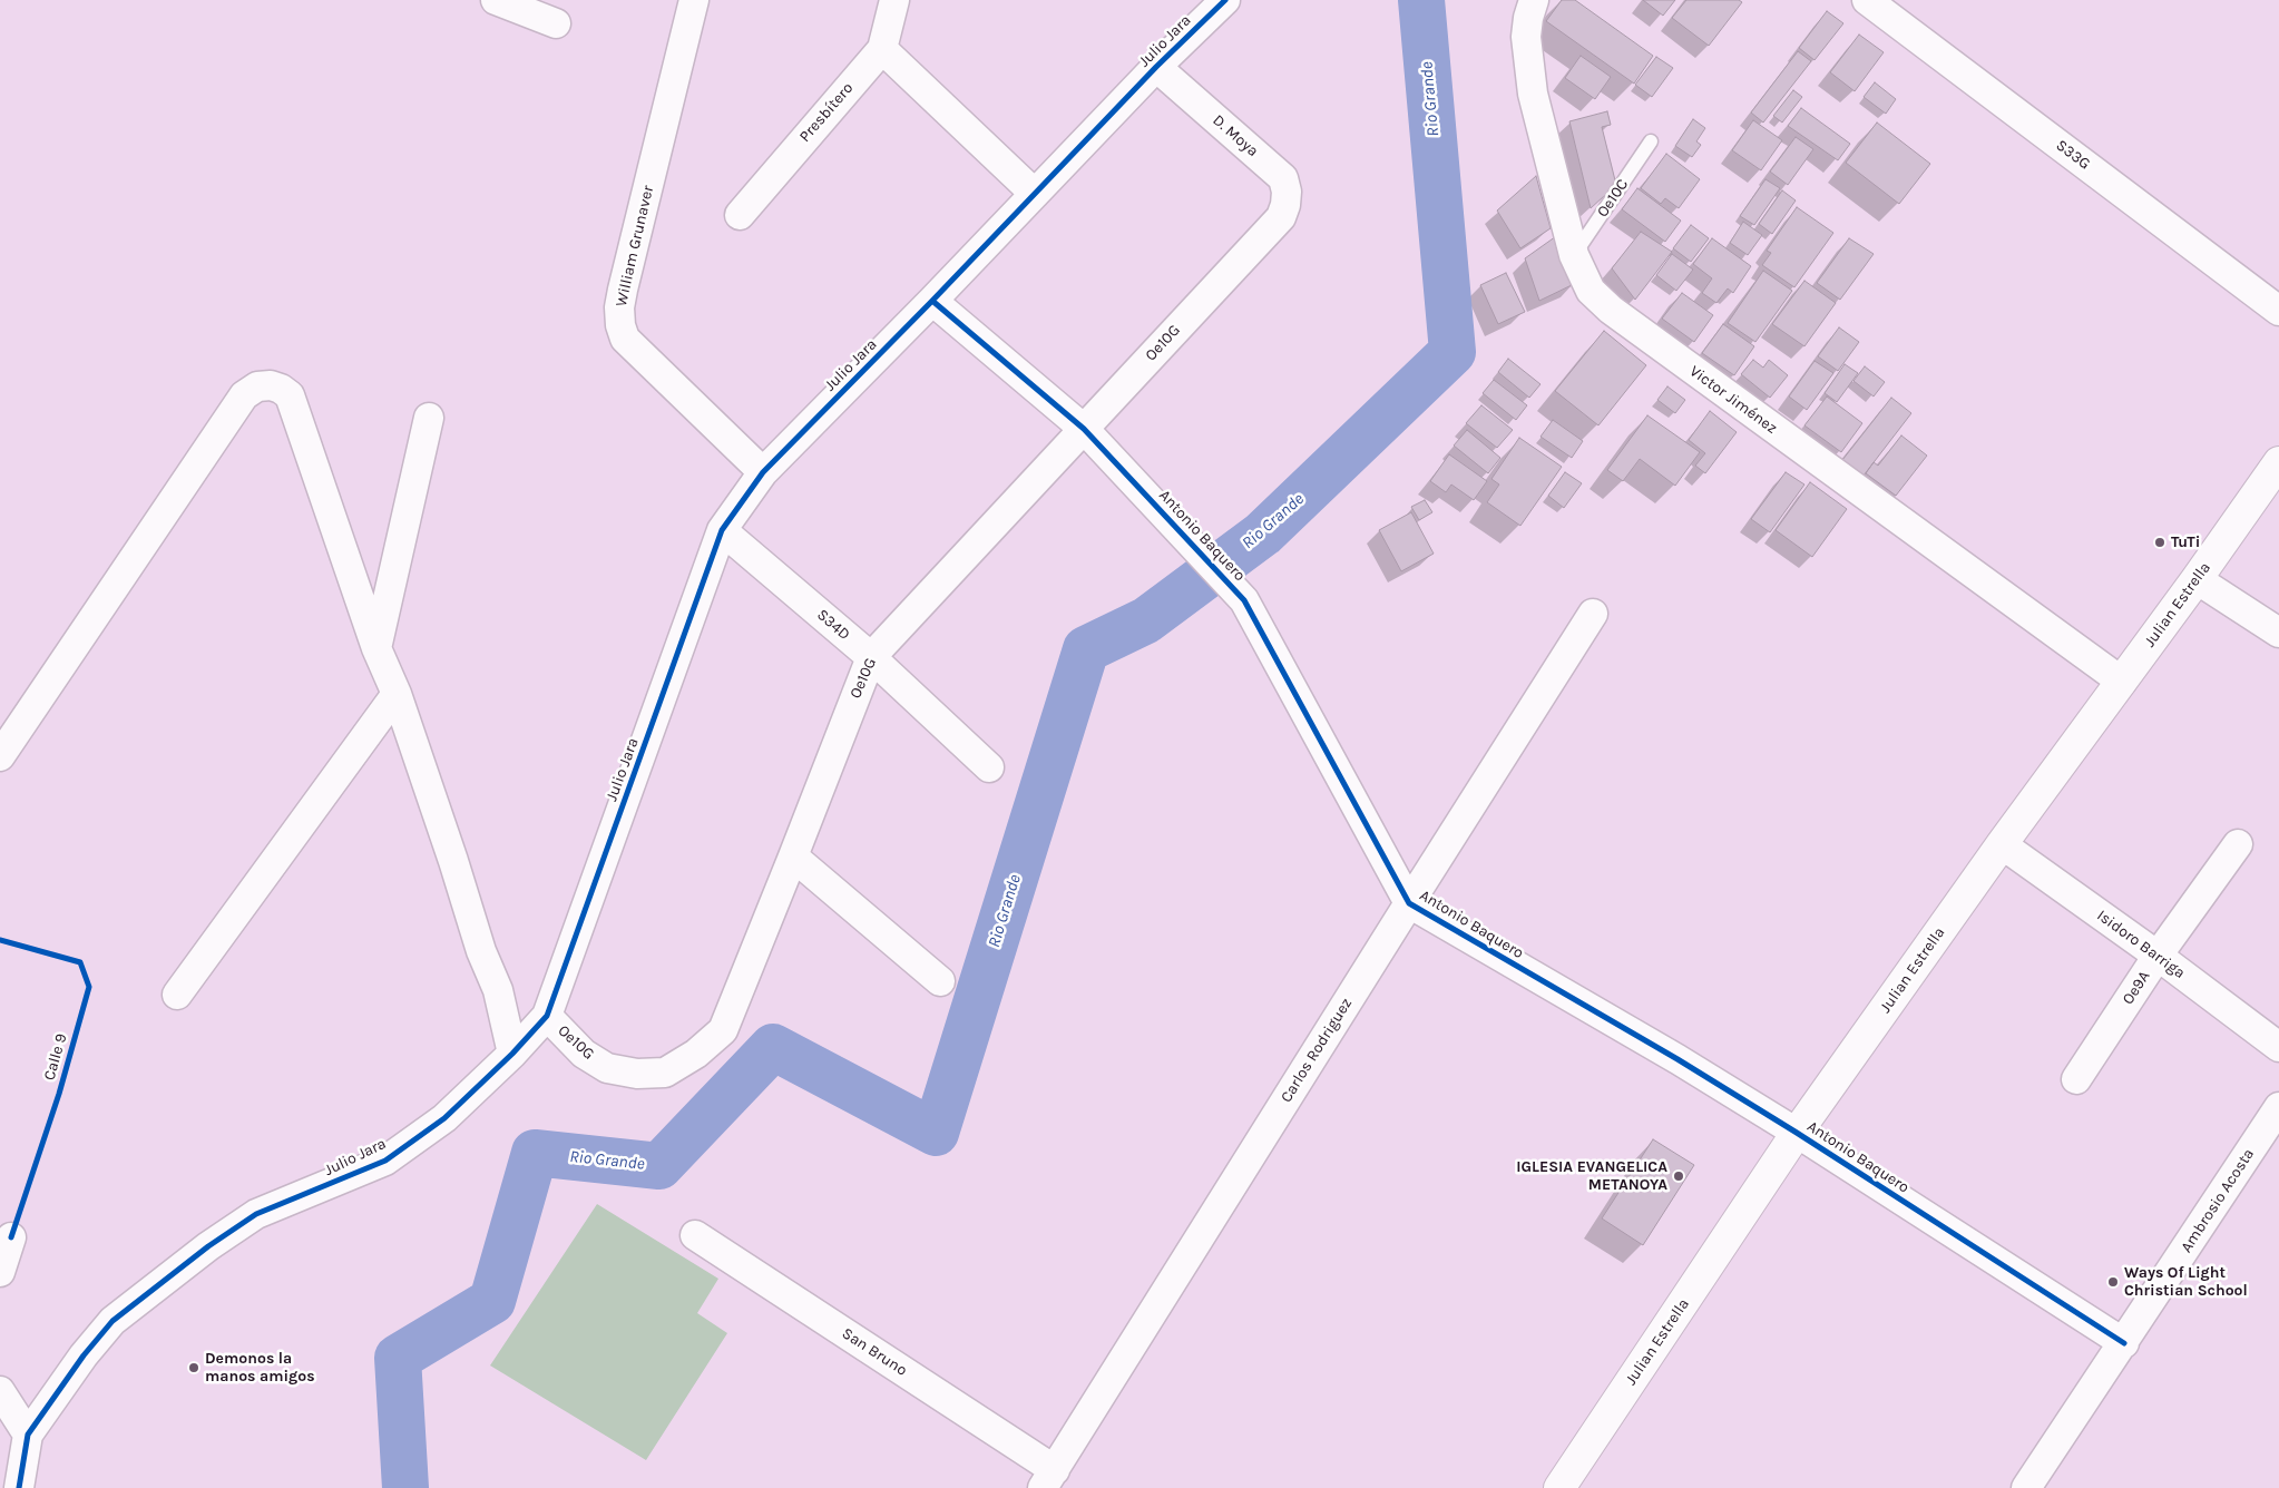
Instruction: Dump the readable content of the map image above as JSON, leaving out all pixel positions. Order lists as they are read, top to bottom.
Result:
{
  "streets": {
    "street": [
      "Julio Jara",
      "Presbítero",
      "D. Moya",
      "S33G",
      "William Grunaver",
      "Oe10G",
      "Victor Jiménez",
      "Antonio Baquero",
      "Julian Estrella",
      "S34D",
      "Isidoro Barriga",
      "Oe9A",
      "Carlos Rodriguez",
      "Ambrosio Acosta",
      "San Bruno"
    ],
    "lane": ["Oe10C"],
    "cycle path": ["Calle 9"]
  },
  "crossings": [
    ["Julio Jara", "D. Moya"],
    ["Julio Jara", "William Grunaver"],
    ["Julio Jara", "Oe10G"],
    ["Julio Jara", "Antonio Baquero"],
    ["Julio Jara", "S34D"],
    ["D. Moya", "Oe10G"],
    ["Oe10C", "Victor Jiménez"],
    ["Oe10G", "Antonio Baquero"],
    ["Oe10G", "S34D"],
    ["Victor Jiménez", "Julian Estrella"],
    ["Antonio Baquero", "Julian Estrella"],
    ["Antonio Baquero", "Carlos Rodriguez"],
    ["Antonio Baquero", "Ambrosio Acosta"],
    ["Julian Estrella", "Isidoro Barriga"],
    ["Isidoro Barriga", "Oe9A"],
    ["Carlos Rodriguez", "San Bruno"]
  ],
  "water": ["Rio Grande"],
  "places": [
    "TuTi",
    "IGLESIA EVANGELICA METANOYA",
    "Ways Of Light Christian School",
    "Demonos la manos amigos"
  ]
}
